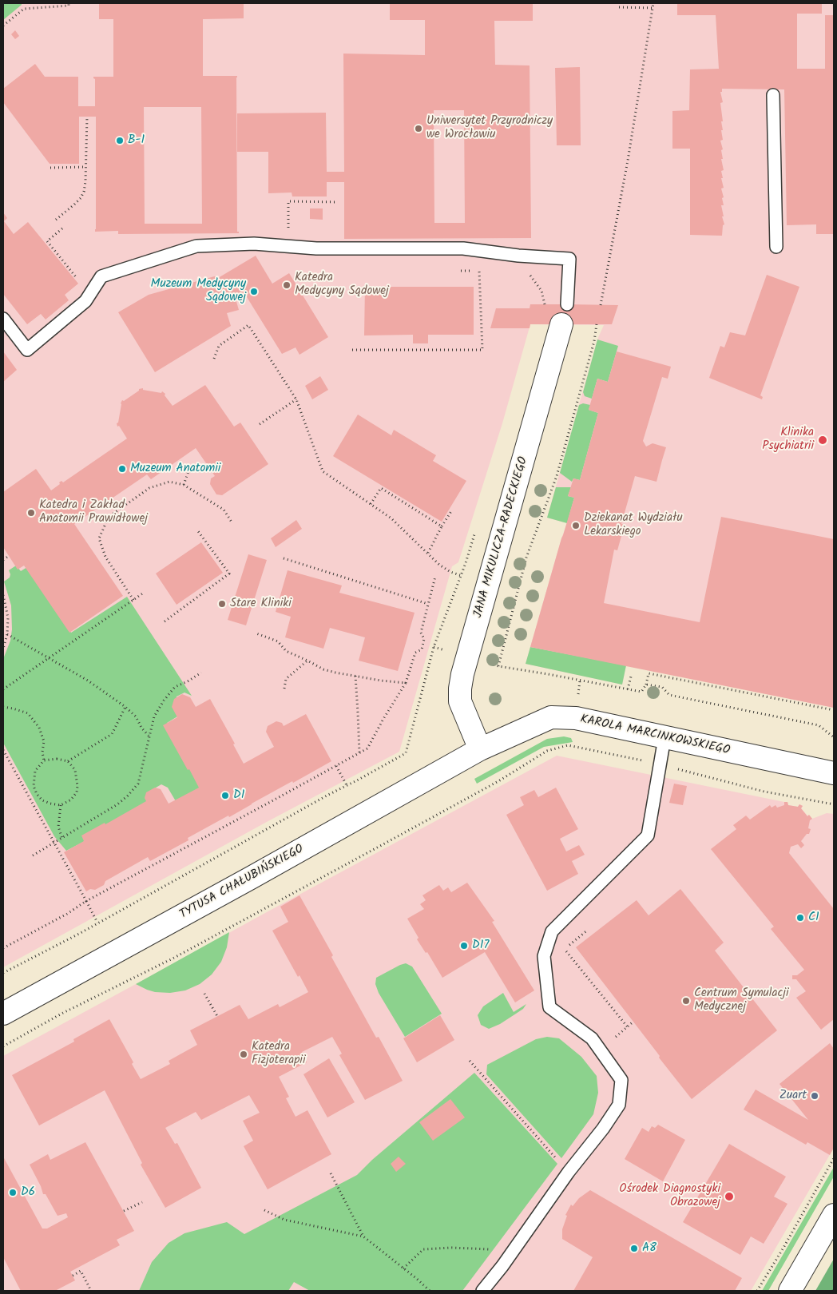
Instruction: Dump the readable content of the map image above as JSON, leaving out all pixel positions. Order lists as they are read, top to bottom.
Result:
{
  "streets": {
    "street": ["JANA MIKULICZA-RADECKIEGO", "KAROLA MARCINKOWSKIEGO", "TYTUSA CHAŁUBIŃSKIEGO"]
  },
  "crossings": [
    ["JANA MIKULICZA-RADECKIEGO", "KAROLA MARCINKOWSKIEGO"],
    ["JANA MIKULICZA-RADECKIEGO", "TYTUSA CHAŁUBIŃSKIEGO"],
    ["KAROLA MARCINKOWSKIEGO", "TYTUSA CHAŁUBIŃSKIEGO"]
  ],
  "places": [
    "Uniwersytet Przyrodniczy we Wrocławiu",
    "B-1",
    "Katedra Medycyny Sądowej",
    "Muzeum Medycyny Sądowej",
    "Klinika Psychiatrii",
    "Muzeum Anatomii",
    "Katedra i Zakład Anatomii Prawidłowej",
    "Dziekanat Wydziału Lekarskiego",
    "Stare Kliniki",
    "D1",
    "C1",
    "D17",
    "Centrum Symulacji Medycznej",
    "Katedra Fizjoterapii",
    "Zuart",
    "D6",
    "Ośrodek Diagnostyki Obrazowej",
    "A8"
  ]
}
